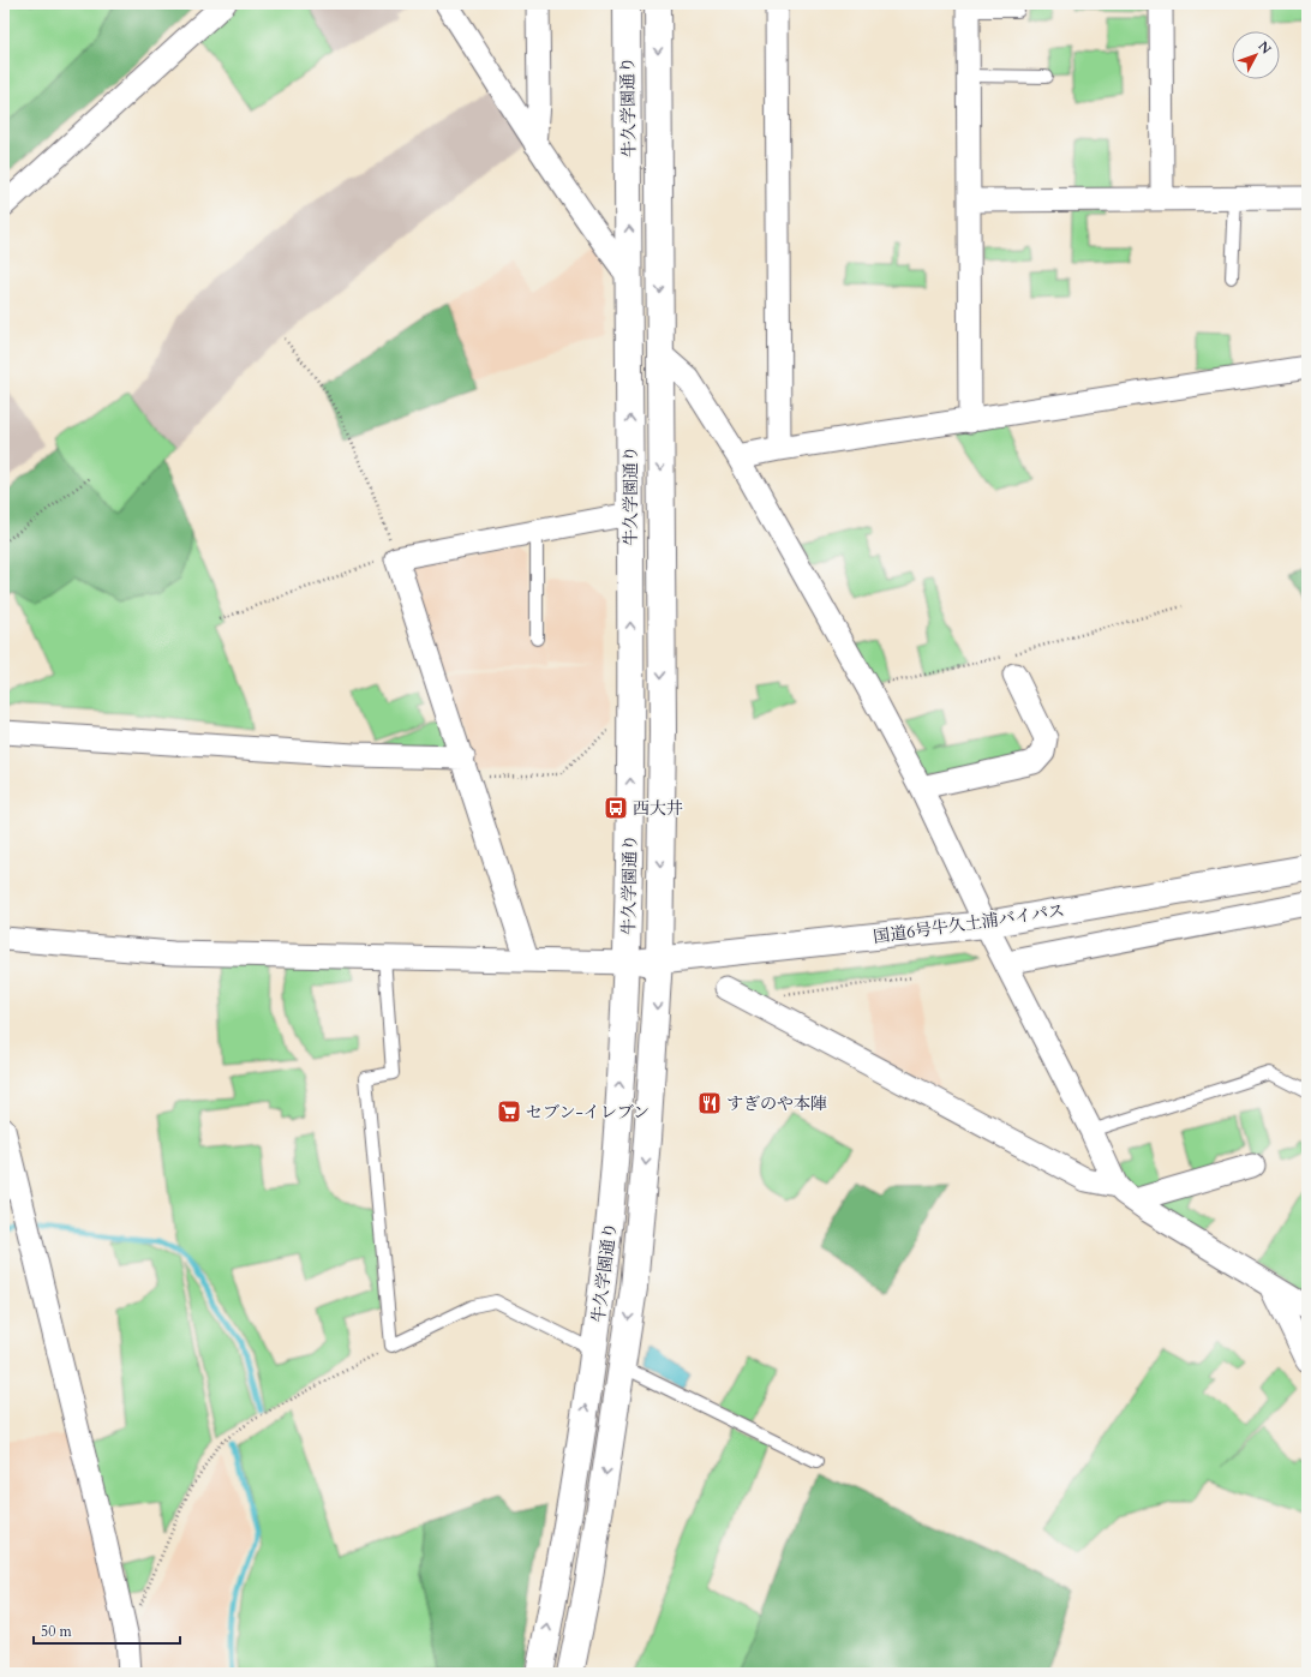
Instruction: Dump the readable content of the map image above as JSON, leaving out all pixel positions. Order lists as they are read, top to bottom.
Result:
{
  "streets": {
    "highway": ["牛久学園通り", "国道6号牛久土浦バイパス"]
  },
  "crossings": [
    ["牛久学園通り", "国道6号牛久土浦バイパス"]
  ],
  "places": {
    "bus stop": ["西大井"],
    "restaurant": ["すぎのや本陣"],
    "supermarket": ["セブン-イレブン"]
  },
  "scale_bar": "50 m",
  "north": "top right"
}
